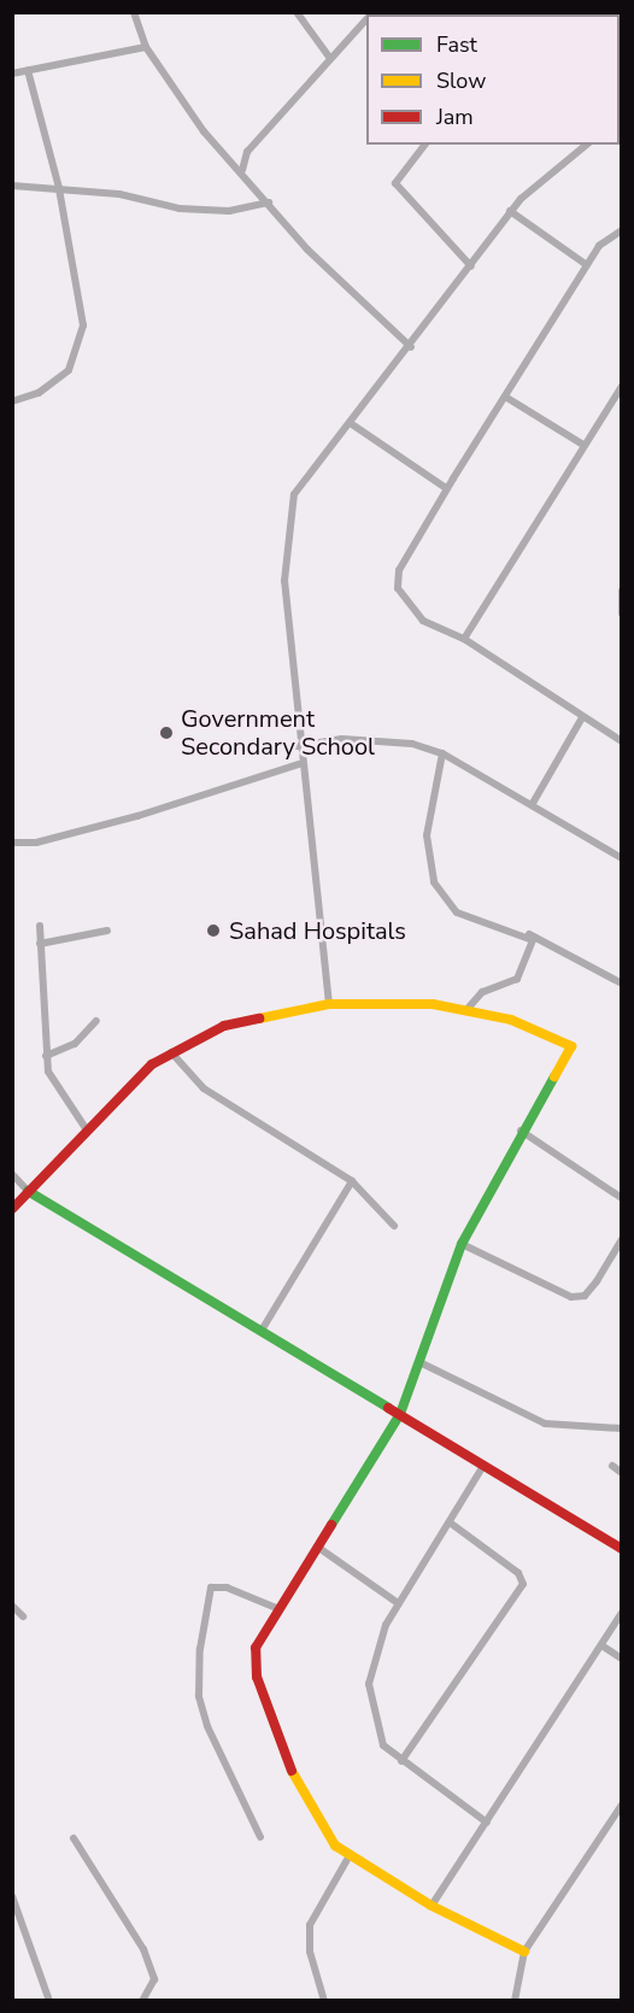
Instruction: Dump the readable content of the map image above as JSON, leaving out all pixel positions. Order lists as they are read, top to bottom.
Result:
{
  "places": ["Government Secondary School", "Sahad Hospitals"],
  "legend": ["Fast", "Slow", "Jam"]
}
